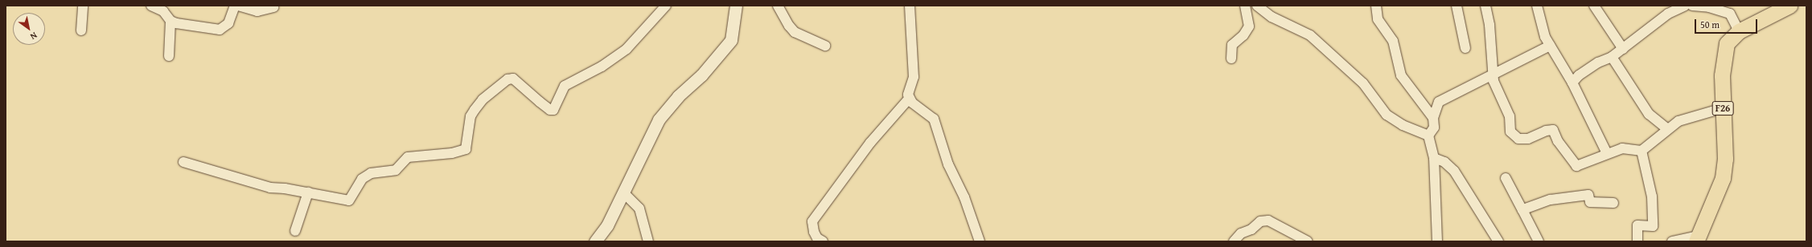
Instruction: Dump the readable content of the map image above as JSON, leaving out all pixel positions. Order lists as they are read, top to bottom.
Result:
{
  "streets": {
    "main road": ["F26"]
  },
  "scale_bar": "50 m",
  "north": "bottom right"
}
